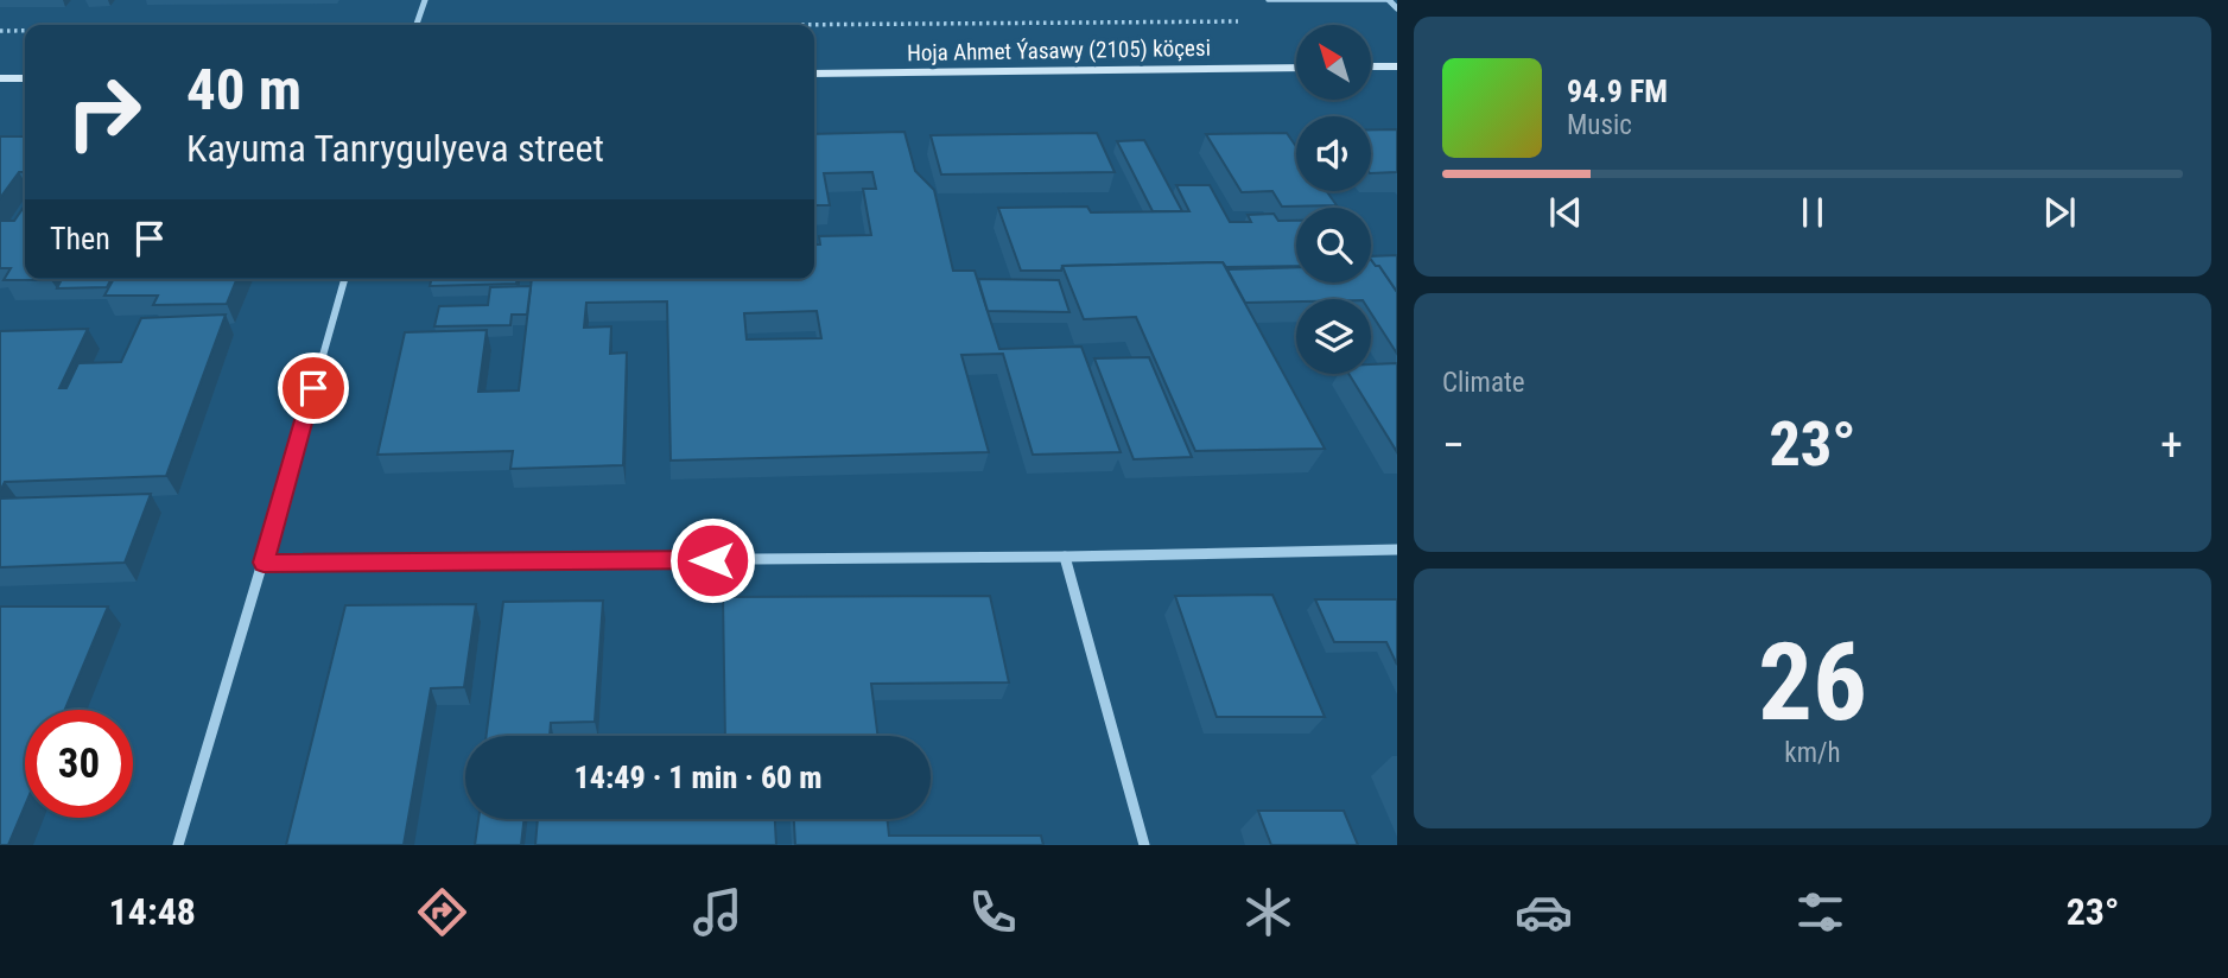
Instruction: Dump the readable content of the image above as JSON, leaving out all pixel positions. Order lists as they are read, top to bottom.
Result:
{
  "streets": {
    "street": ["Hoja Ahmet Ýasawy (2105) köçesi"]
  },
  "north": "top left",
  "page": {
    "turn": ["40 m", "Kayuma Tanrygulyeva street"],
    "song": ["94.9 FM", "Music"],
    "then": "Then",
    "tile": [
      "Climate",
      ["26", "km/h"]
    ],
    "heat": ["−", "23°", "+"],
    "limit": "30",
    "trip": "14:49 · 1 min · 60 m",
    "tabs": ["14:48", "23°"]
  }
}
